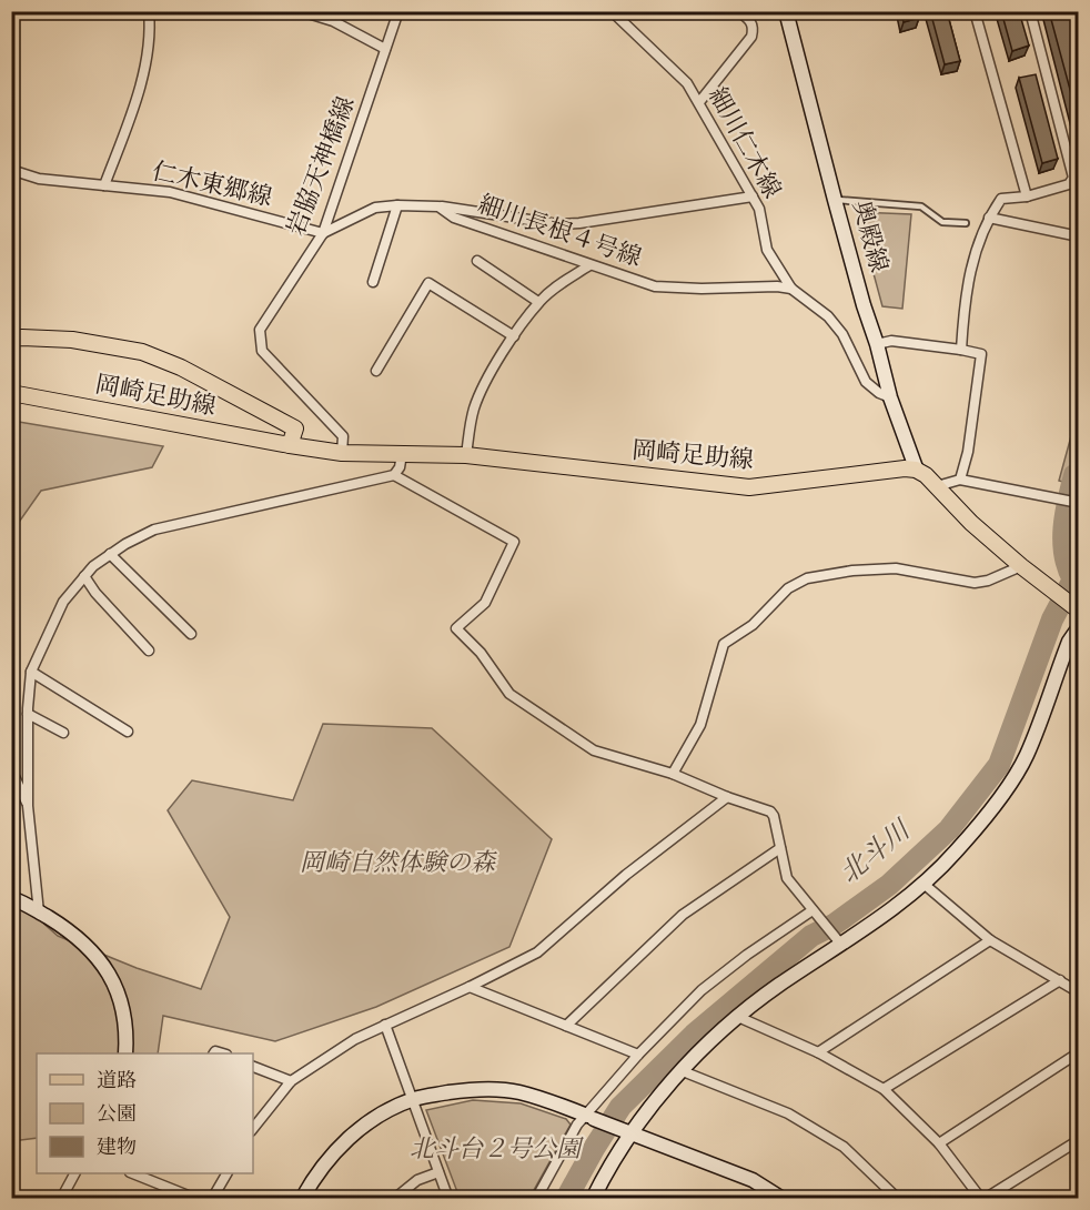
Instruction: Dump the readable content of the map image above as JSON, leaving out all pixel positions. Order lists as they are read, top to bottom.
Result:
{
  "streets": {
    "main road": ["岡崎足助線"],
    "street": [
      "細川仁木線",
      "岩脇天神橋線",
      "仁木東郷線",
      "細川長根４号線",
      "奥殿線"
    ]
  },
  "crossings": [
    ["細川仁木線", "細川長根４号線"],
    ["細川仁木線", "奥殿線"],
    ["岩脇天神橋線", "仁木東郷線"],
    ["岩脇天神橋線", "細川長根４号線"],
    ["岩脇天神橋線", "岡崎足助線"],
    ["仁木東郷線", "細川長根４号線"],
    ["奥殿線", "岡崎足助線"]
  ],
  "water": ["北斗川"],
  "parks": ["岡崎自然体験の森", "北斗台２号公園"],
  "legend": ["道路", "公園", "建物"]
}
